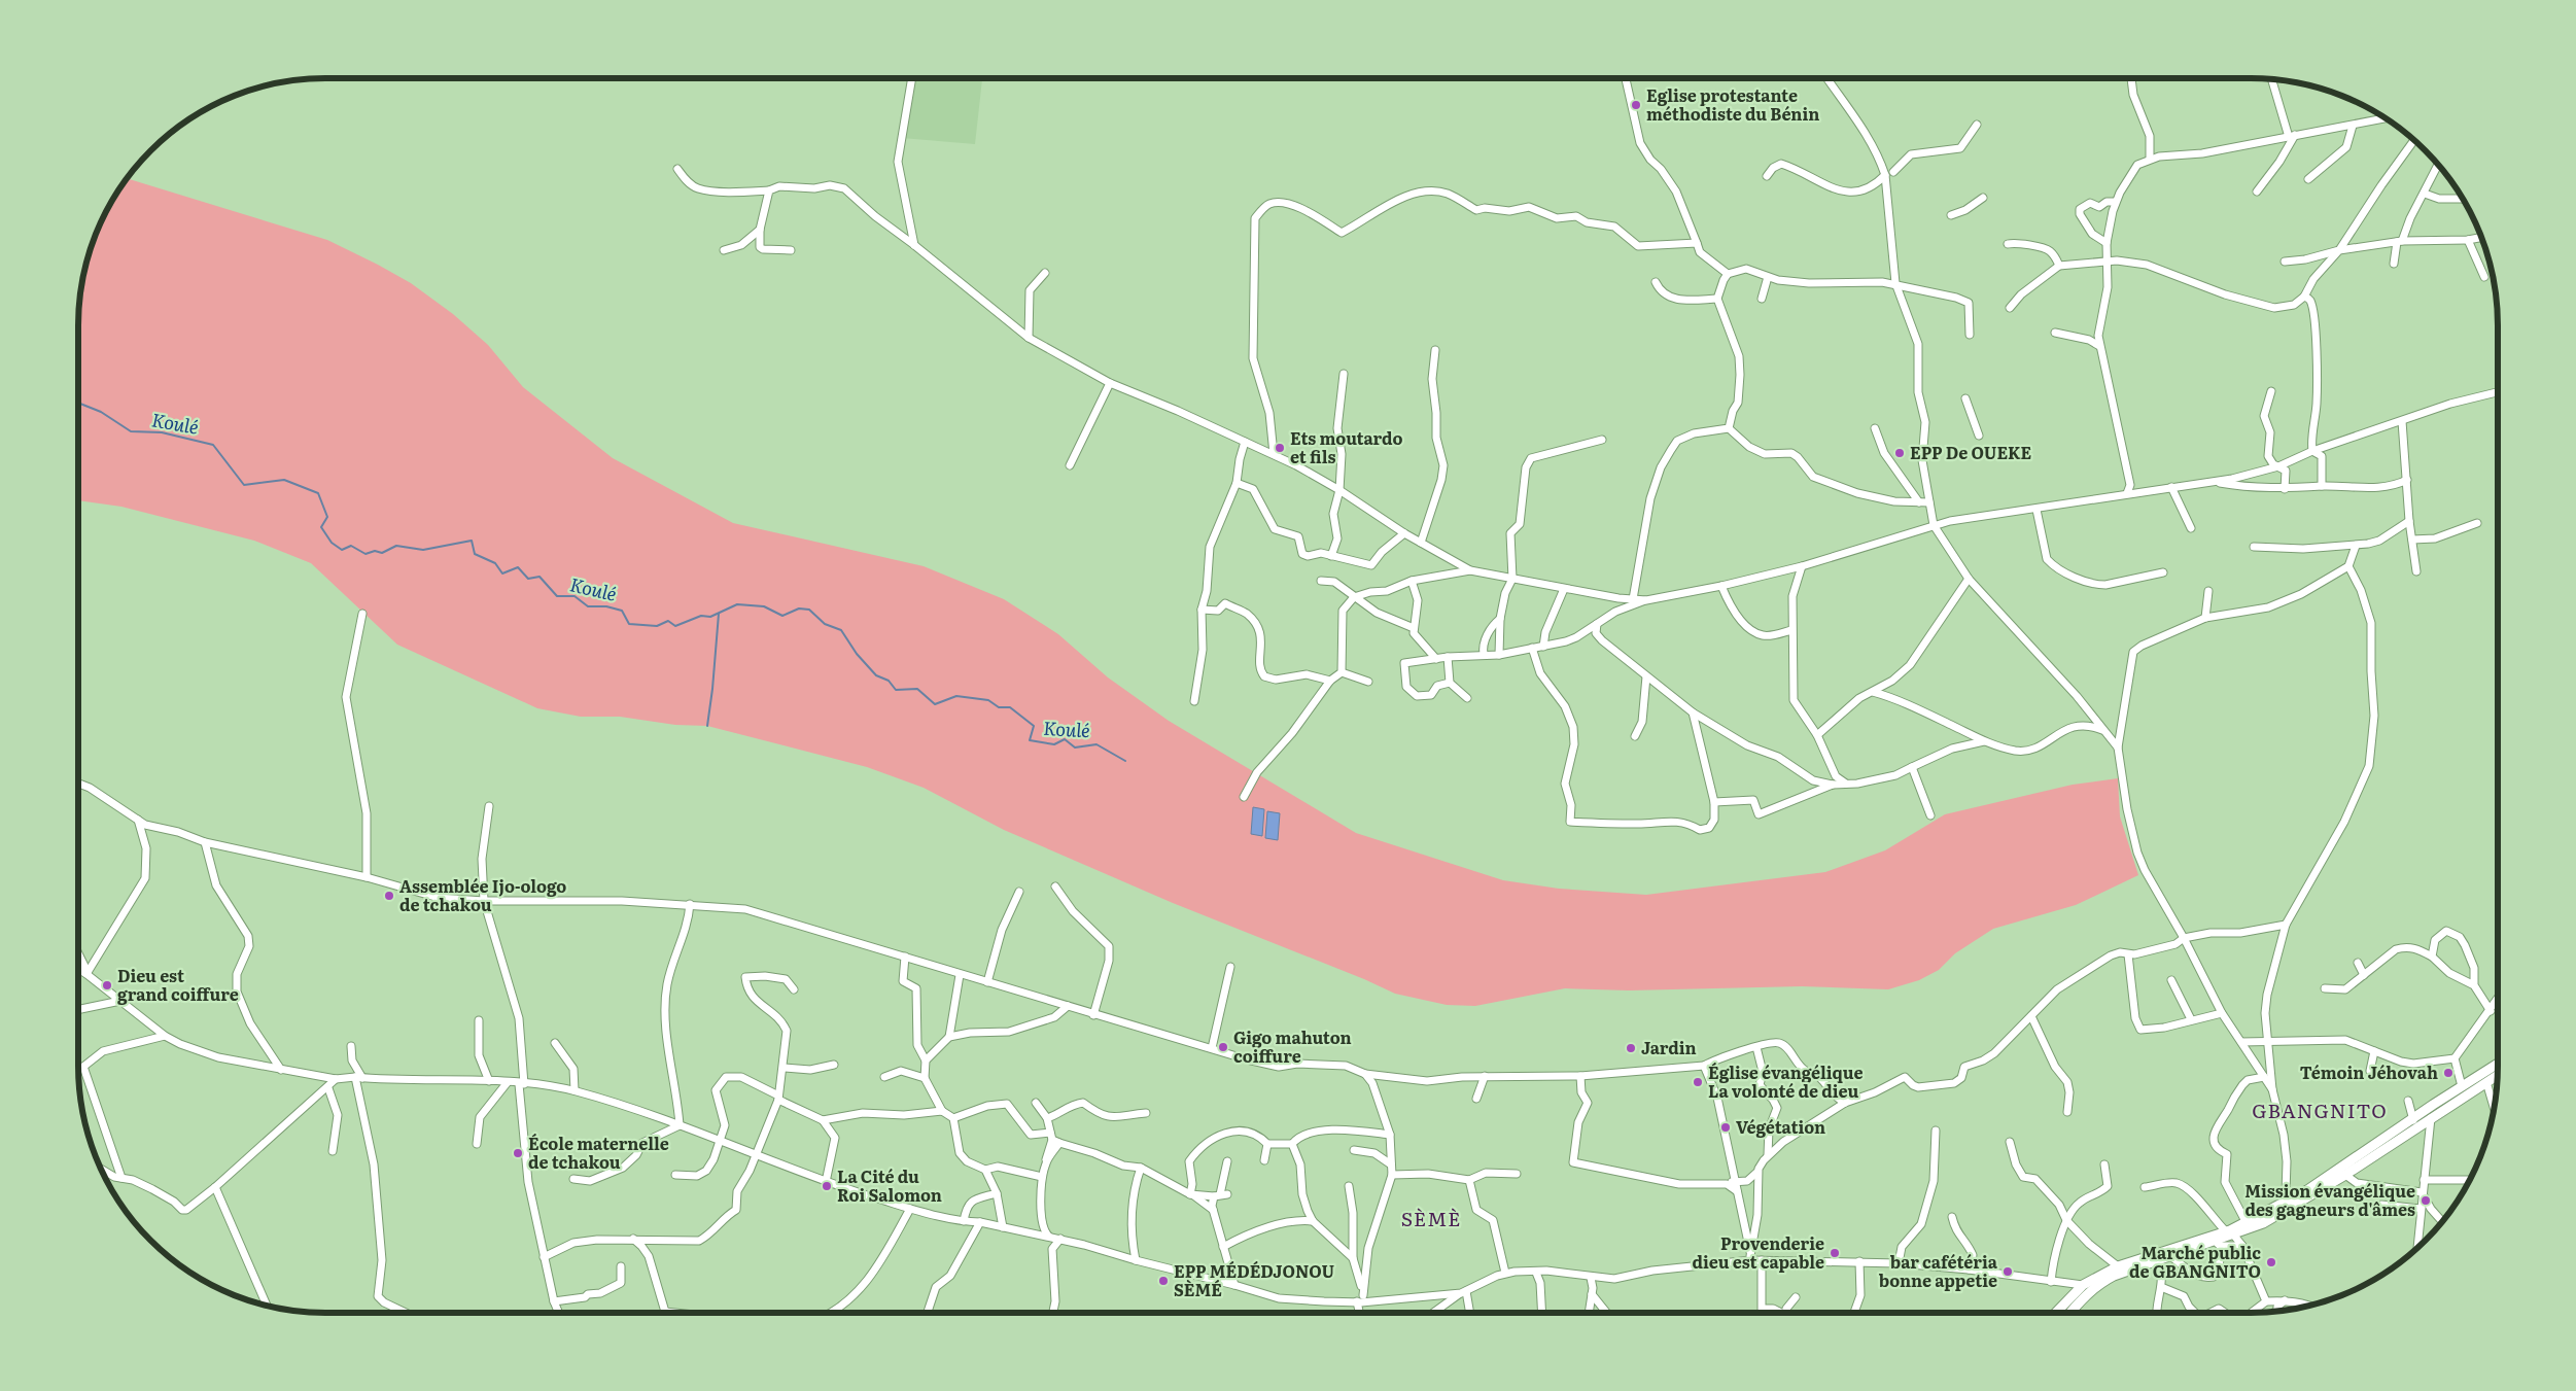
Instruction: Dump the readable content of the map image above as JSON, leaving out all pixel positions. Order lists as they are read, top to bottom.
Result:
{
  "districts": ["GBANGNITO", "SÈMÈ"],
  "water": ["Koulé"],
  "places": [
    "Eglise protestante méthodiste du Bénin",
    "Ets moutardo et fils",
    "EPP De OUEKE",
    "Assemblée Ijo-ologo de tchakou",
    "Dieu est grand coiffure",
    "Gigo mahuton coiffure",
    "Jardin",
    "Témoin Jéhovah",
    "Église évangélique La volonté de dieu",
    "Végétation",
    "École maternelle de tchakou",
    "La Cité du Roi Salomon",
    "Mission évangélique des gagneurs d'âmes",
    "Provenderie dieu est capable",
    "Marché public de GBANGNITO",
    "bar cafétéria bonne appetie",
    "EPP MÉDÉDJONOU SÈMÉ"
  ]
}
